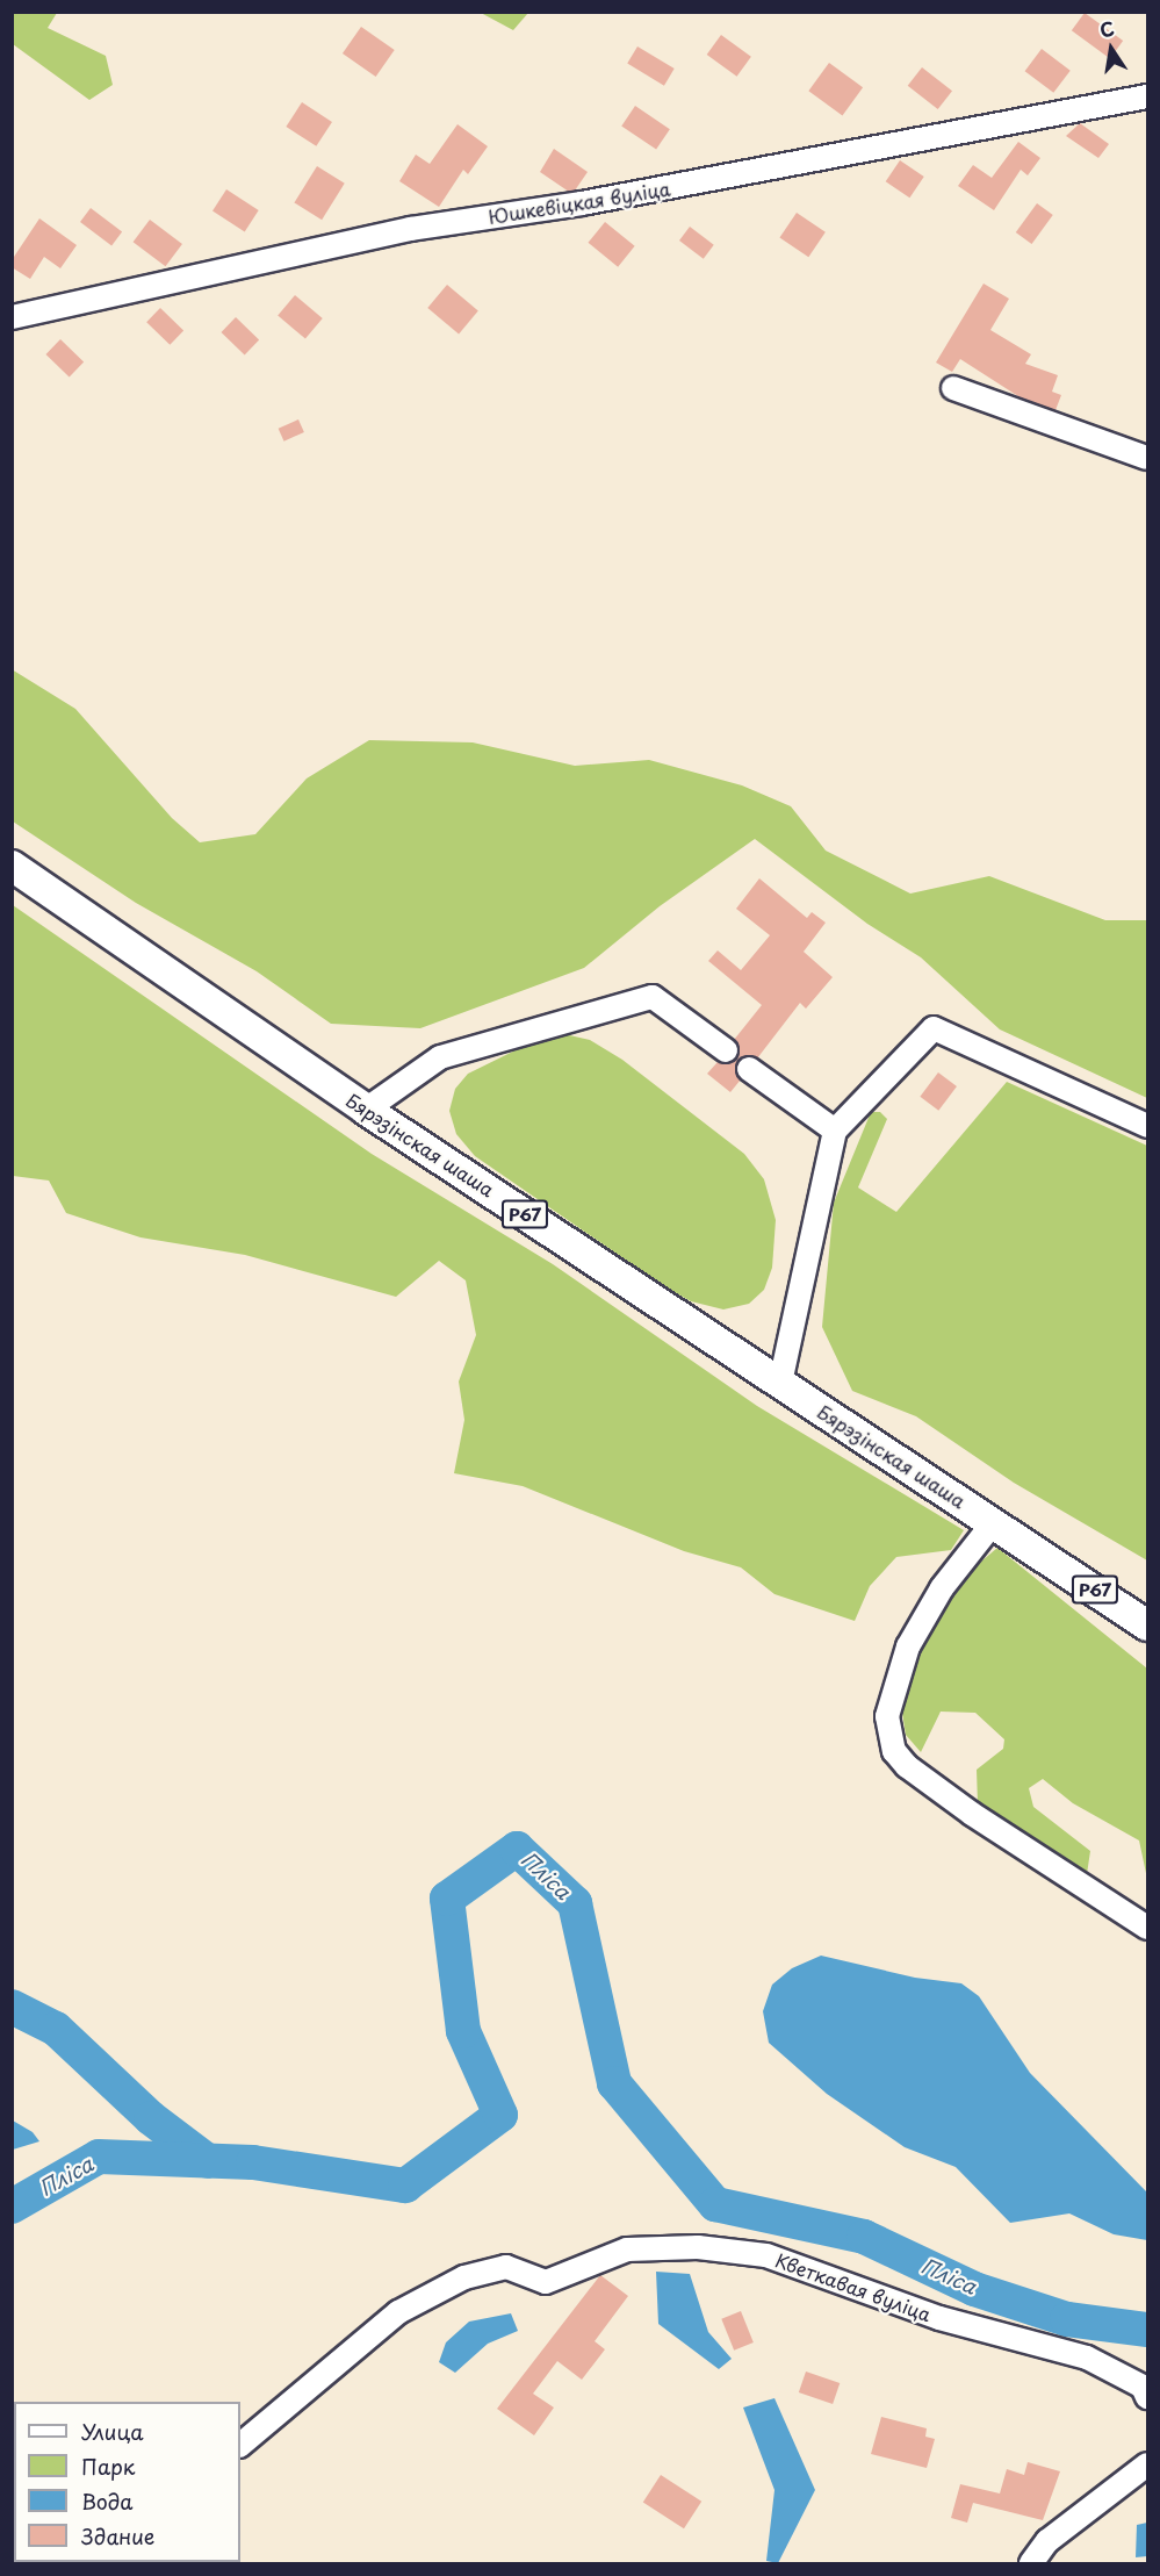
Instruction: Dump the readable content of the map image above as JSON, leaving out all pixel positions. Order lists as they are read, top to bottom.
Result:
{
  "streets": {
    "main road": ["Бярэзінская шаша", "Р67"],
    "street": ["Юшкевіцкая вуліца", "Кветкавая вуліца"]
  },
  "water": ["Пліса"],
  "legend": [
    "Улица",
    "Парк",
    "Вода",
    "Здание"
  ],
  "north": "top"
}
